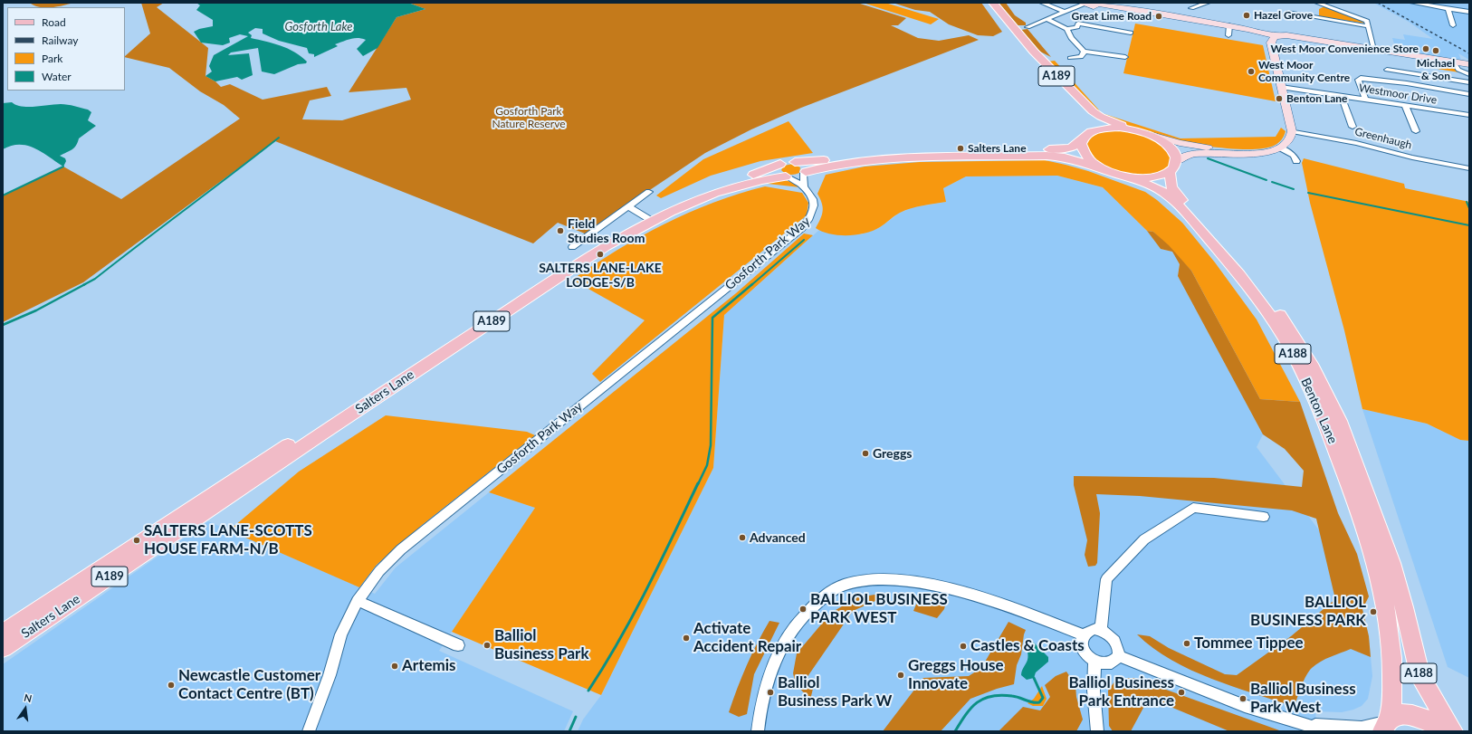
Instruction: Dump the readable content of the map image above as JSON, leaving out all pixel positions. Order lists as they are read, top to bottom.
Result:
{
  "streets": {
    "main road": [
      "A189",
      "A188",
      "Salters Lane",
      "Benton Lane"
    ],
    "street": ["Westmoor Drive", "Greenhaugh", "Gosforth Park Way"]
  },
  "crossings": [
    ["A189", "Gosforth Park Way"],
    ["A189", "Salters Lane"],
    ["A189", "Benton Lane"],
    ["Gosforth Park Way", "Salters Lane"]
  ],
  "water": ["Gosforth Lake"],
  "parks": ["Gosforth Park Nature Reserve"],
  "places": [
    "Hazel Grove",
    "Great Lime Road",
    "West Moor Convenience Store",
    "Michael & Son",
    "West Moor Community Centre",
    "Benton Lane",
    "Salters Lane",
    "Field Studies Room",
    "SALTERS LANE-LAKE LODGE-S/B",
    "Greggs",
    "Advanced",
    "SALTERS LANE-SCOTTS HOUSE FARM-N/B",
    "BALLIOL BUSINESS PARK WEST",
    "BALLIOL BUSINESS PARK",
    "Activate Accident Repair",
    "Tommee Tippee",
    "Balliol Business Park",
    "Castles & Coasts",
    "Artemis",
    "Greggs House Innovate",
    "Newcastle Customer Contact Centre (BT)",
    "Balliol Business Park W",
    "Balliol Business Park Entrance",
    "Balliol Business Park West"
  ],
  "legend": [
    "Road",
    "Railway",
    "Park",
    "Water"
  ],
  "north": "top"
}
